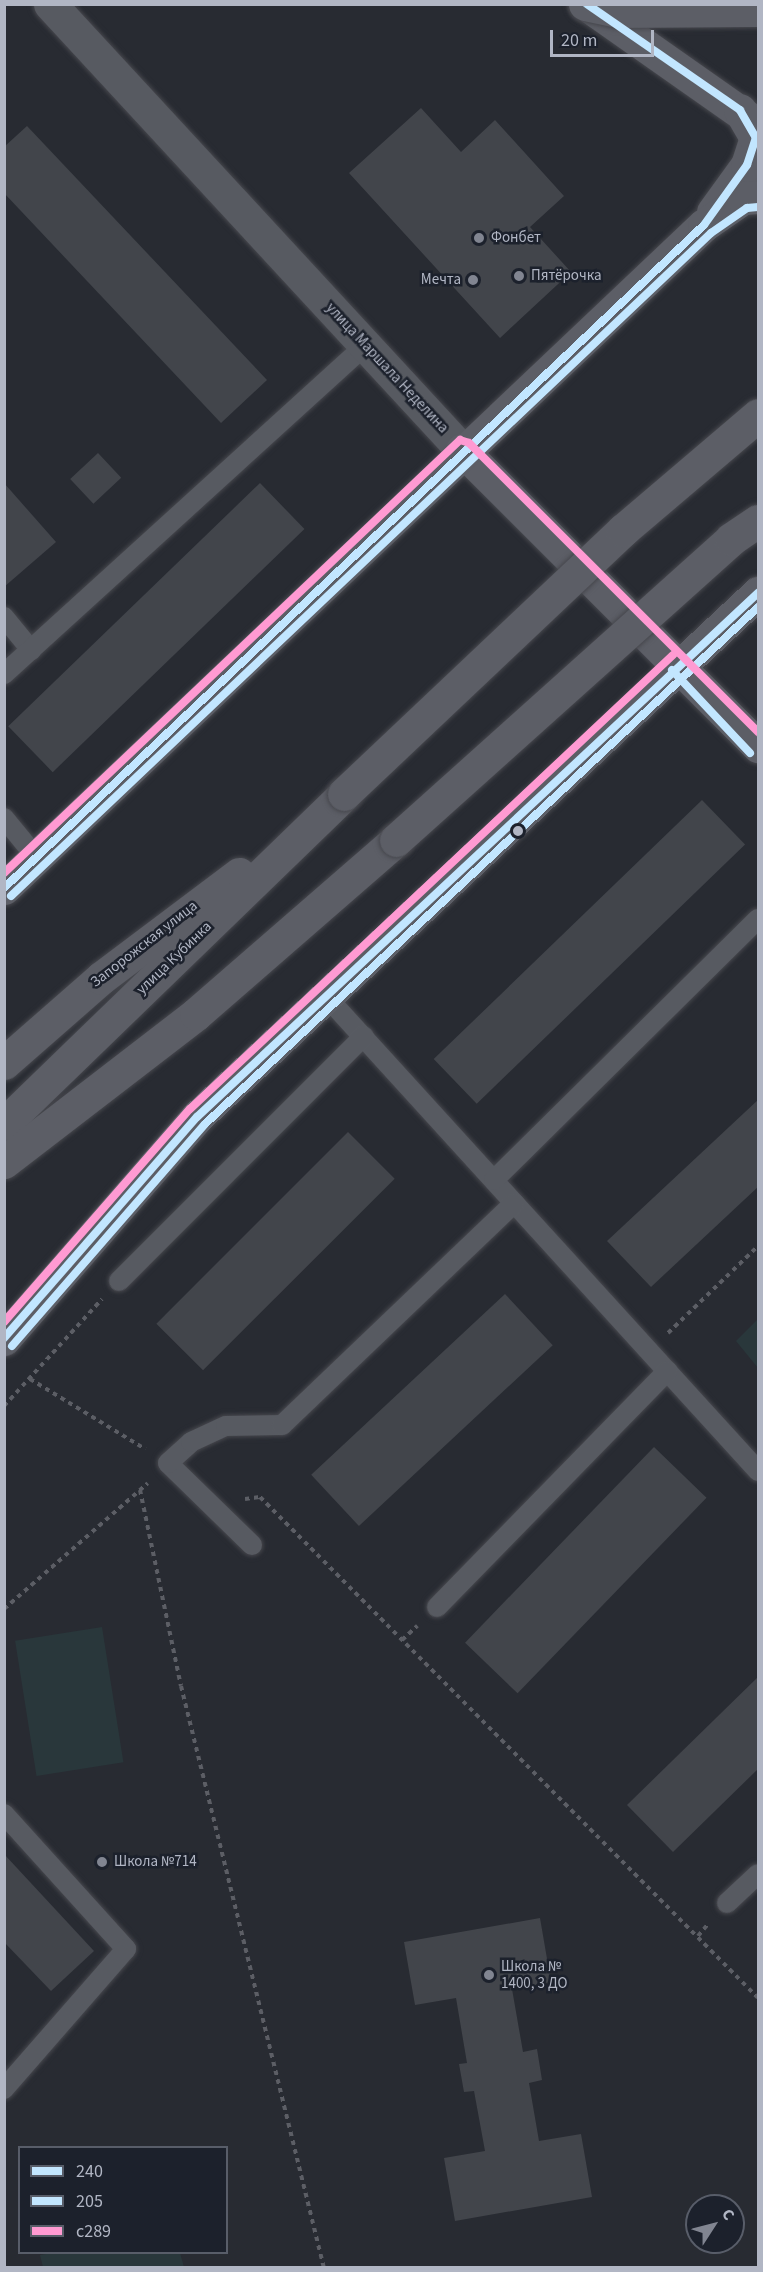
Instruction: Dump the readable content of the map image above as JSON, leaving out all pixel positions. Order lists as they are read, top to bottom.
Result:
{
  "streets": {
    "street": ["улица Маршала Неделина", "Запорожская улица", "улица Кубинка"]
  },
  "crossings": [
    ["Запорожская улица", "улица Кубинка"]
  ],
  "places": [
    "Фонбет",
    "Пятёрочка",
    "Мечта",
    "Школа №714",
    "Школа № 1400, 3 ДО"
  ],
  "lines": ["transit line 240", "transit line 205", "transit line с289"],
  "legend": ["240", "205", "с289"],
  "scale_bar": "20 m",
  "north": "top right"
}
